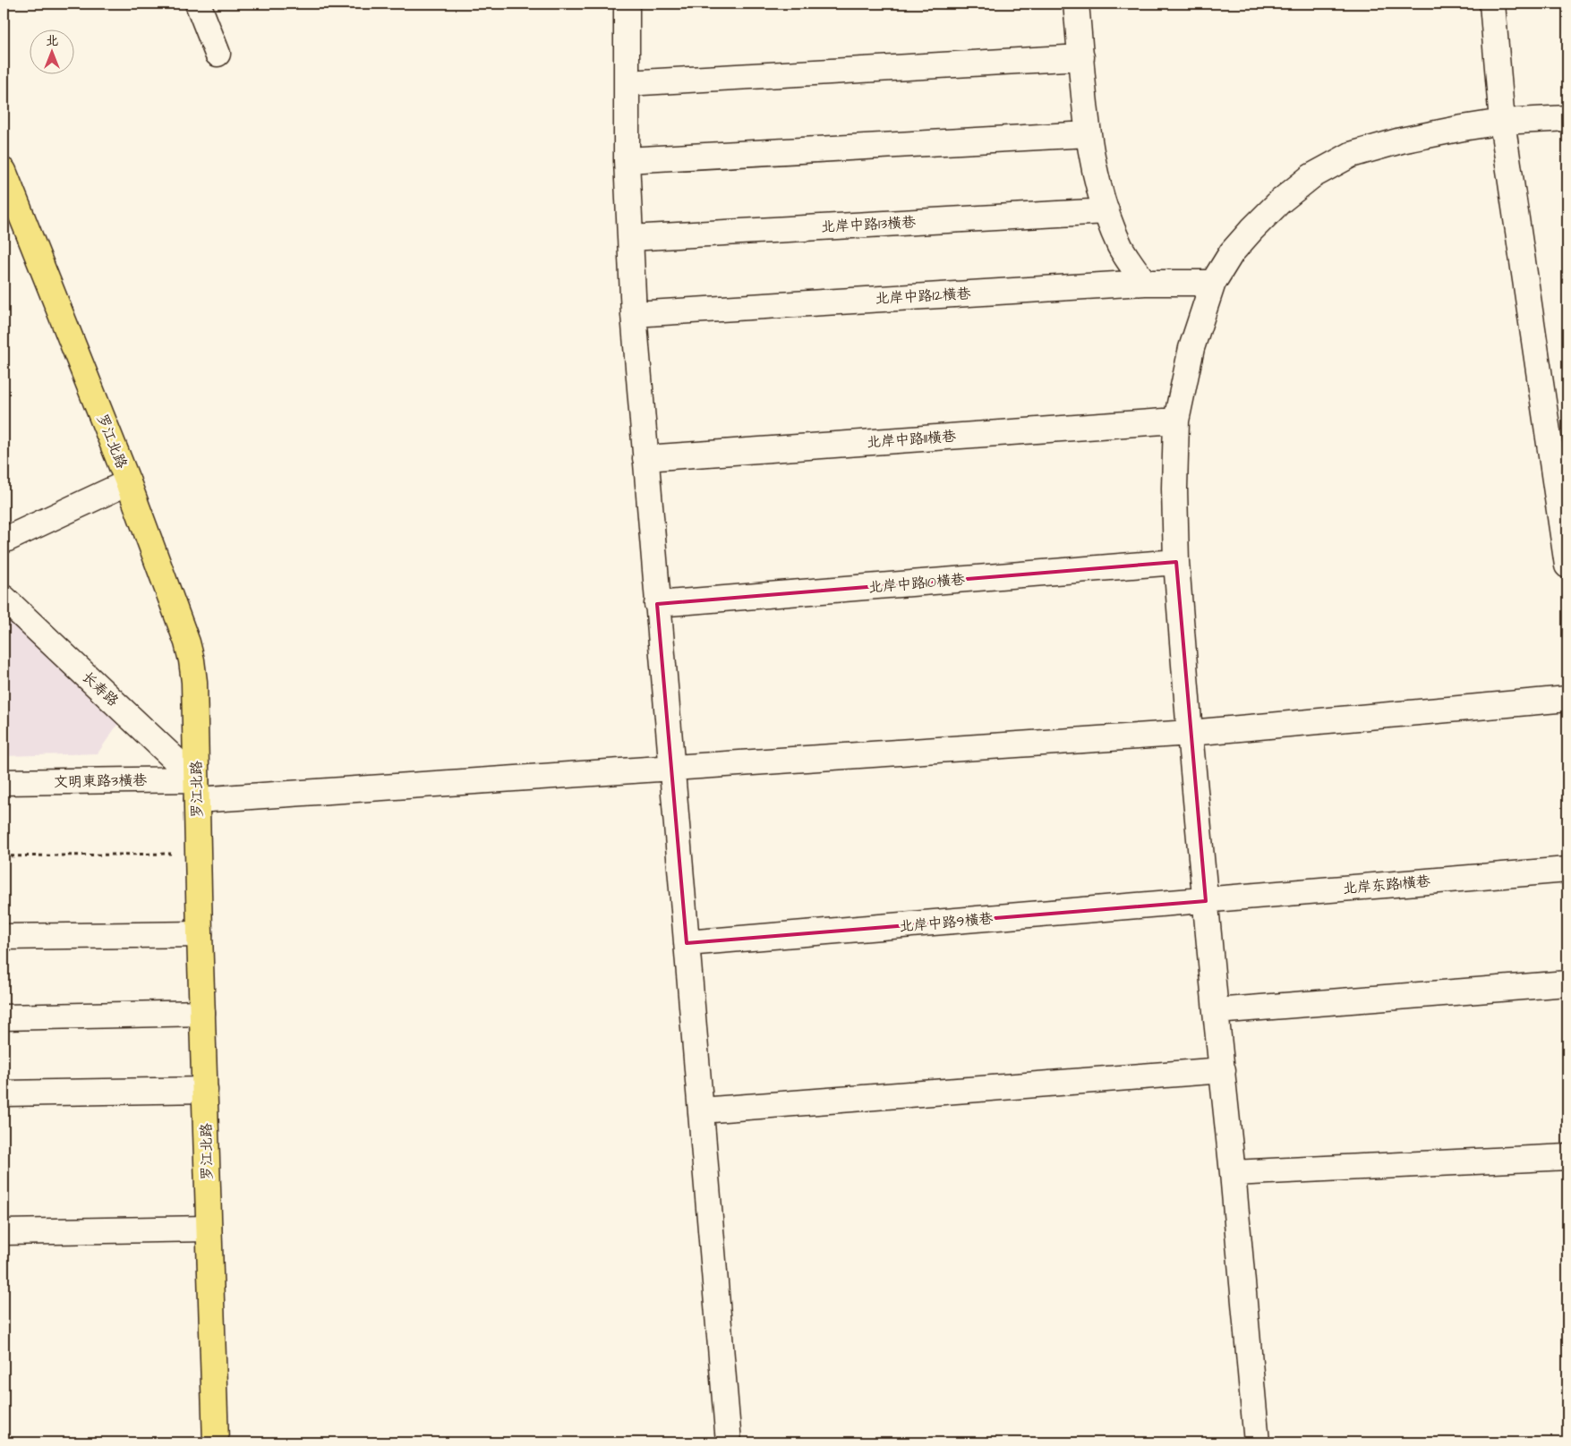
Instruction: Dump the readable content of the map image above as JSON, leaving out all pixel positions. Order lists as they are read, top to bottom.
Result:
{
  "streets": {
    "main road": ["罗江北路"],
    "street": [
      "北岸中路13橫巷",
      "北岸中路12橫巷",
      "北岸中路11橫巷",
      "北岸中路10橫巷",
      "长寿路",
      "文明東路3橫巷",
      "北岸东路1横巷",
      "北岸中路9橫巷"
    ]
  },
  "crossings": [
    ["罗江北路", "长寿路"],
    ["罗江北路", "文明東路3橫巷"],
    ["长寿路", "文明東路3橫巷"],
    ["北岸东路1横巷", "北岸中路9橫巷"]
  ],
  "north": "top"
}
